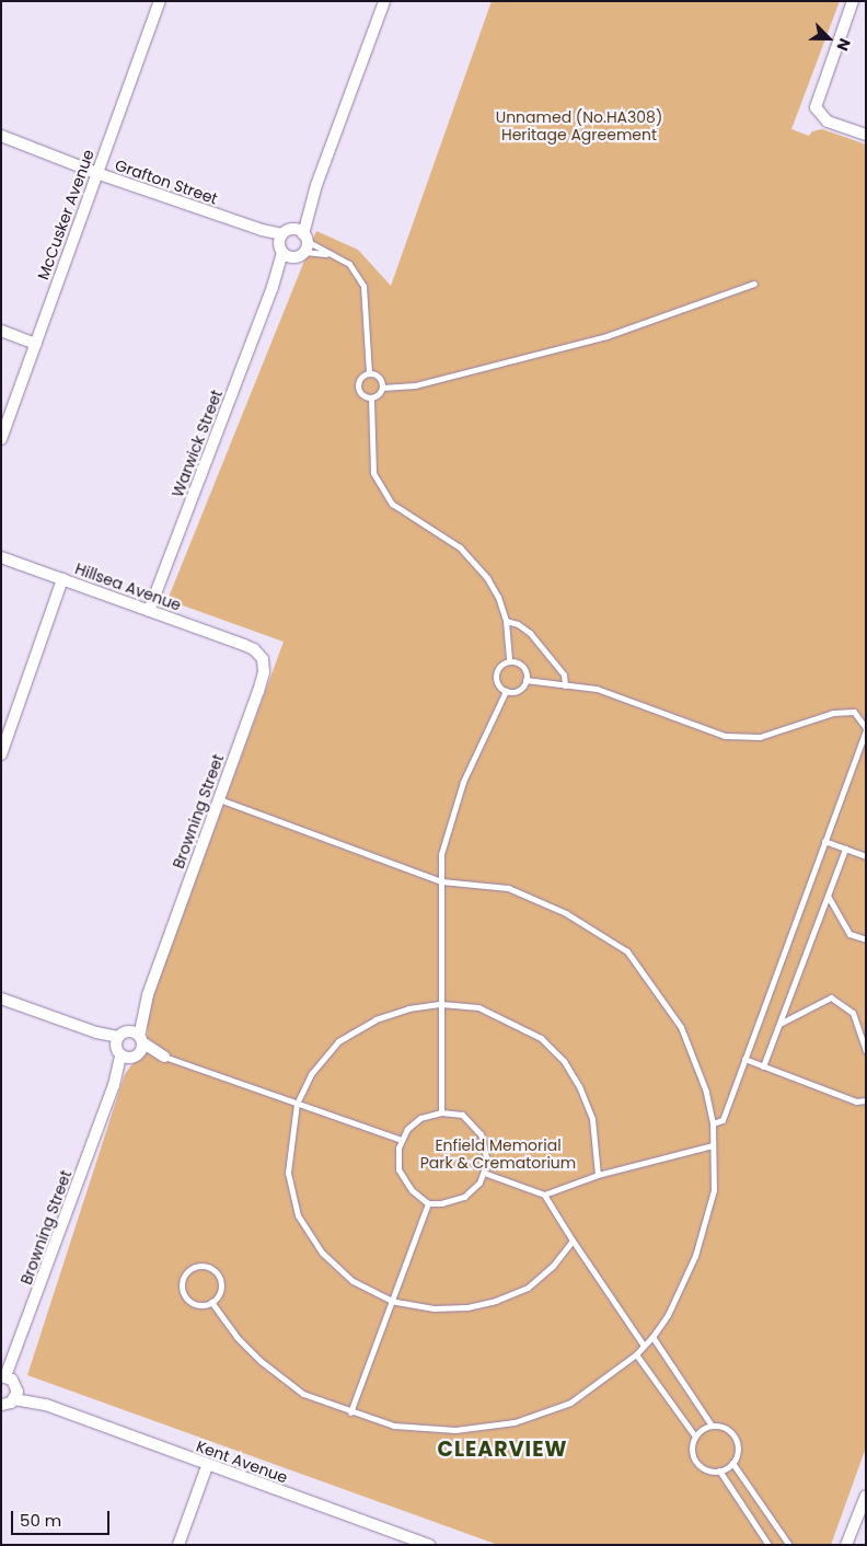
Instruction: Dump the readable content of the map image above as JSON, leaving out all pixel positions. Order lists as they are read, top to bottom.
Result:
{
  "streets": {
    "street": [
      "Grafton Street",
      "McCusker Avenue",
      "Warwick Street",
      "Hillsea Avenue",
      "Browning Street",
      "Kent Avenue"
    ]
  },
  "crossings": [
    ["Grafton Street", "McCusker Avenue"],
    ["Grafton Street", "Warwick Street"],
    ["Warwick Street", "Hillsea Avenue"],
    ["Hillsea Avenue", "Browning Street"],
    ["Browning Street", "Kent Avenue"]
  ],
  "districts": ["CLEARVIEW"],
  "parks": ["Unnamed (No.HA308) Heritage Agreement", "Enfield Memorial Park & Crematorium"],
  "scale_bar": "50 m",
  "north": "bottom right"
}
